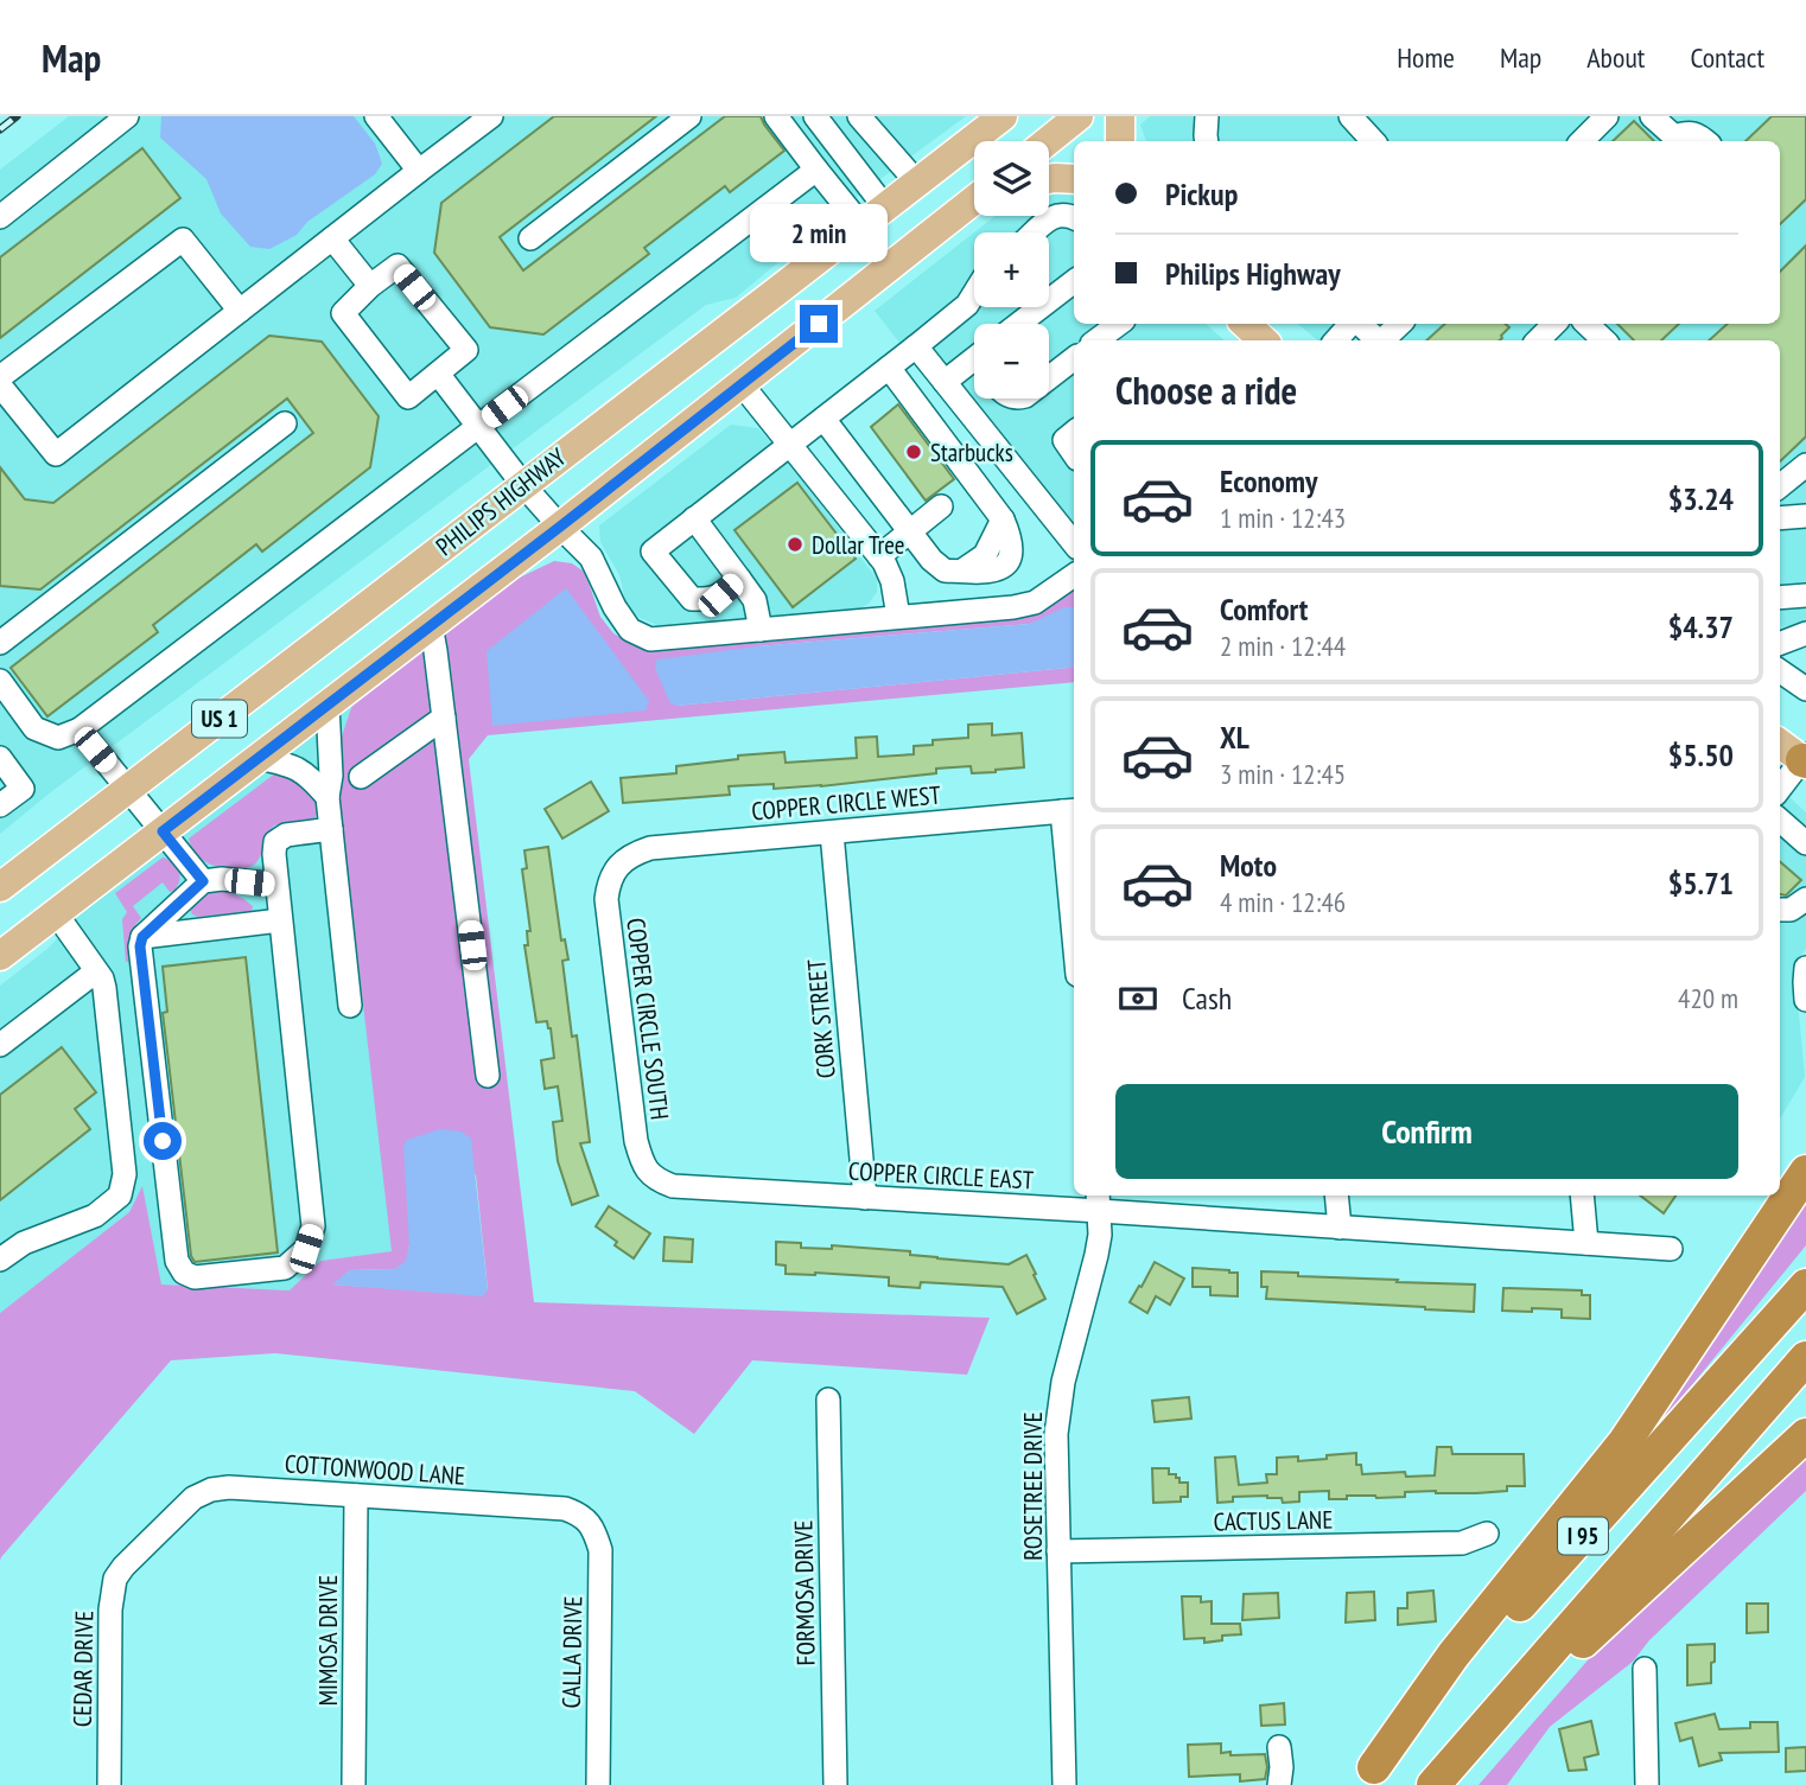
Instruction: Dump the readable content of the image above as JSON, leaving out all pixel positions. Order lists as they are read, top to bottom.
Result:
{
  "streets": {
    "highway": ["I 95"],
    "main road": ["PHILIPS HIGHWAY", "US 1"],
    "street": [
      "COPPER CIRCLE WEST",
      "COPPER CIRCLE SOUTH",
      "CORK STREET",
      "COPPER CIRCLE EAST",
      "COTTONWOOD LANE",
      "ROSETREE DRIVE",
      "CACTUS LANE",
      "FORMOSA DRIVE",
      "MIMOSA DRIVE",
      "CALLA DRIVE",
      "CEDAR DRIVE"
    ]
  },
  "crossings": [
    ["COPPER CIRCLE WEST", "COPPER CIRCLE SOUTH"],
    ["COPPER CIRCLE WEST", "CORK STREET"],
    ["COPPER CIRCLE SOUTH", "COPPER CIRCLE EAST"],
    ["CORK STREET", "COPPER CIRCLE EAST"],
    ["COPPER CIRCLE EAST", "ROSETREE DRIVE"],
    ["COTTONWOOD LANE", "MIMOSA DRIVE"],
    ["COTTONWOOD LANE", "CALLA DRIVE"],
    ["COTTONWOOD LANE", "CEDAR DRIVE"],
    ["ROSETREE DRIVE", "CACTUS LANE"]
  ],
  "places": ["Starbucks", "Dollar Tree"],
  "page": {
    "header": "Map",
    "nav": [
      "Home",
      "Map",
      "About",
      "Contact"
    ],
    "map_buttons": ["+", "−"],
    "banner": ["Pickup", "Philips Highway"],
    "bubble": "2 min",
    "heading": "Choose a ride",
    "list": [
      {
        "name": "Economy",
        "note": "1 min · 12:43",
        "value": "$3.24"
      },
      {
        "name": "Comfort",
        "note": "2 min · 12:44",
        "value": "$4.37"
      },
      {
        "name": "XL",
        "note": "3 min · 12:45",
        "value": "$5.50"
      },
      {
        "name": "Moto",
        "note": "4 min · 12:46",
        "value": "$5.71"
      }
    ],
    "pay": ["Cash", "420 m"],
    "buttons": "Confirm"
  }
}
